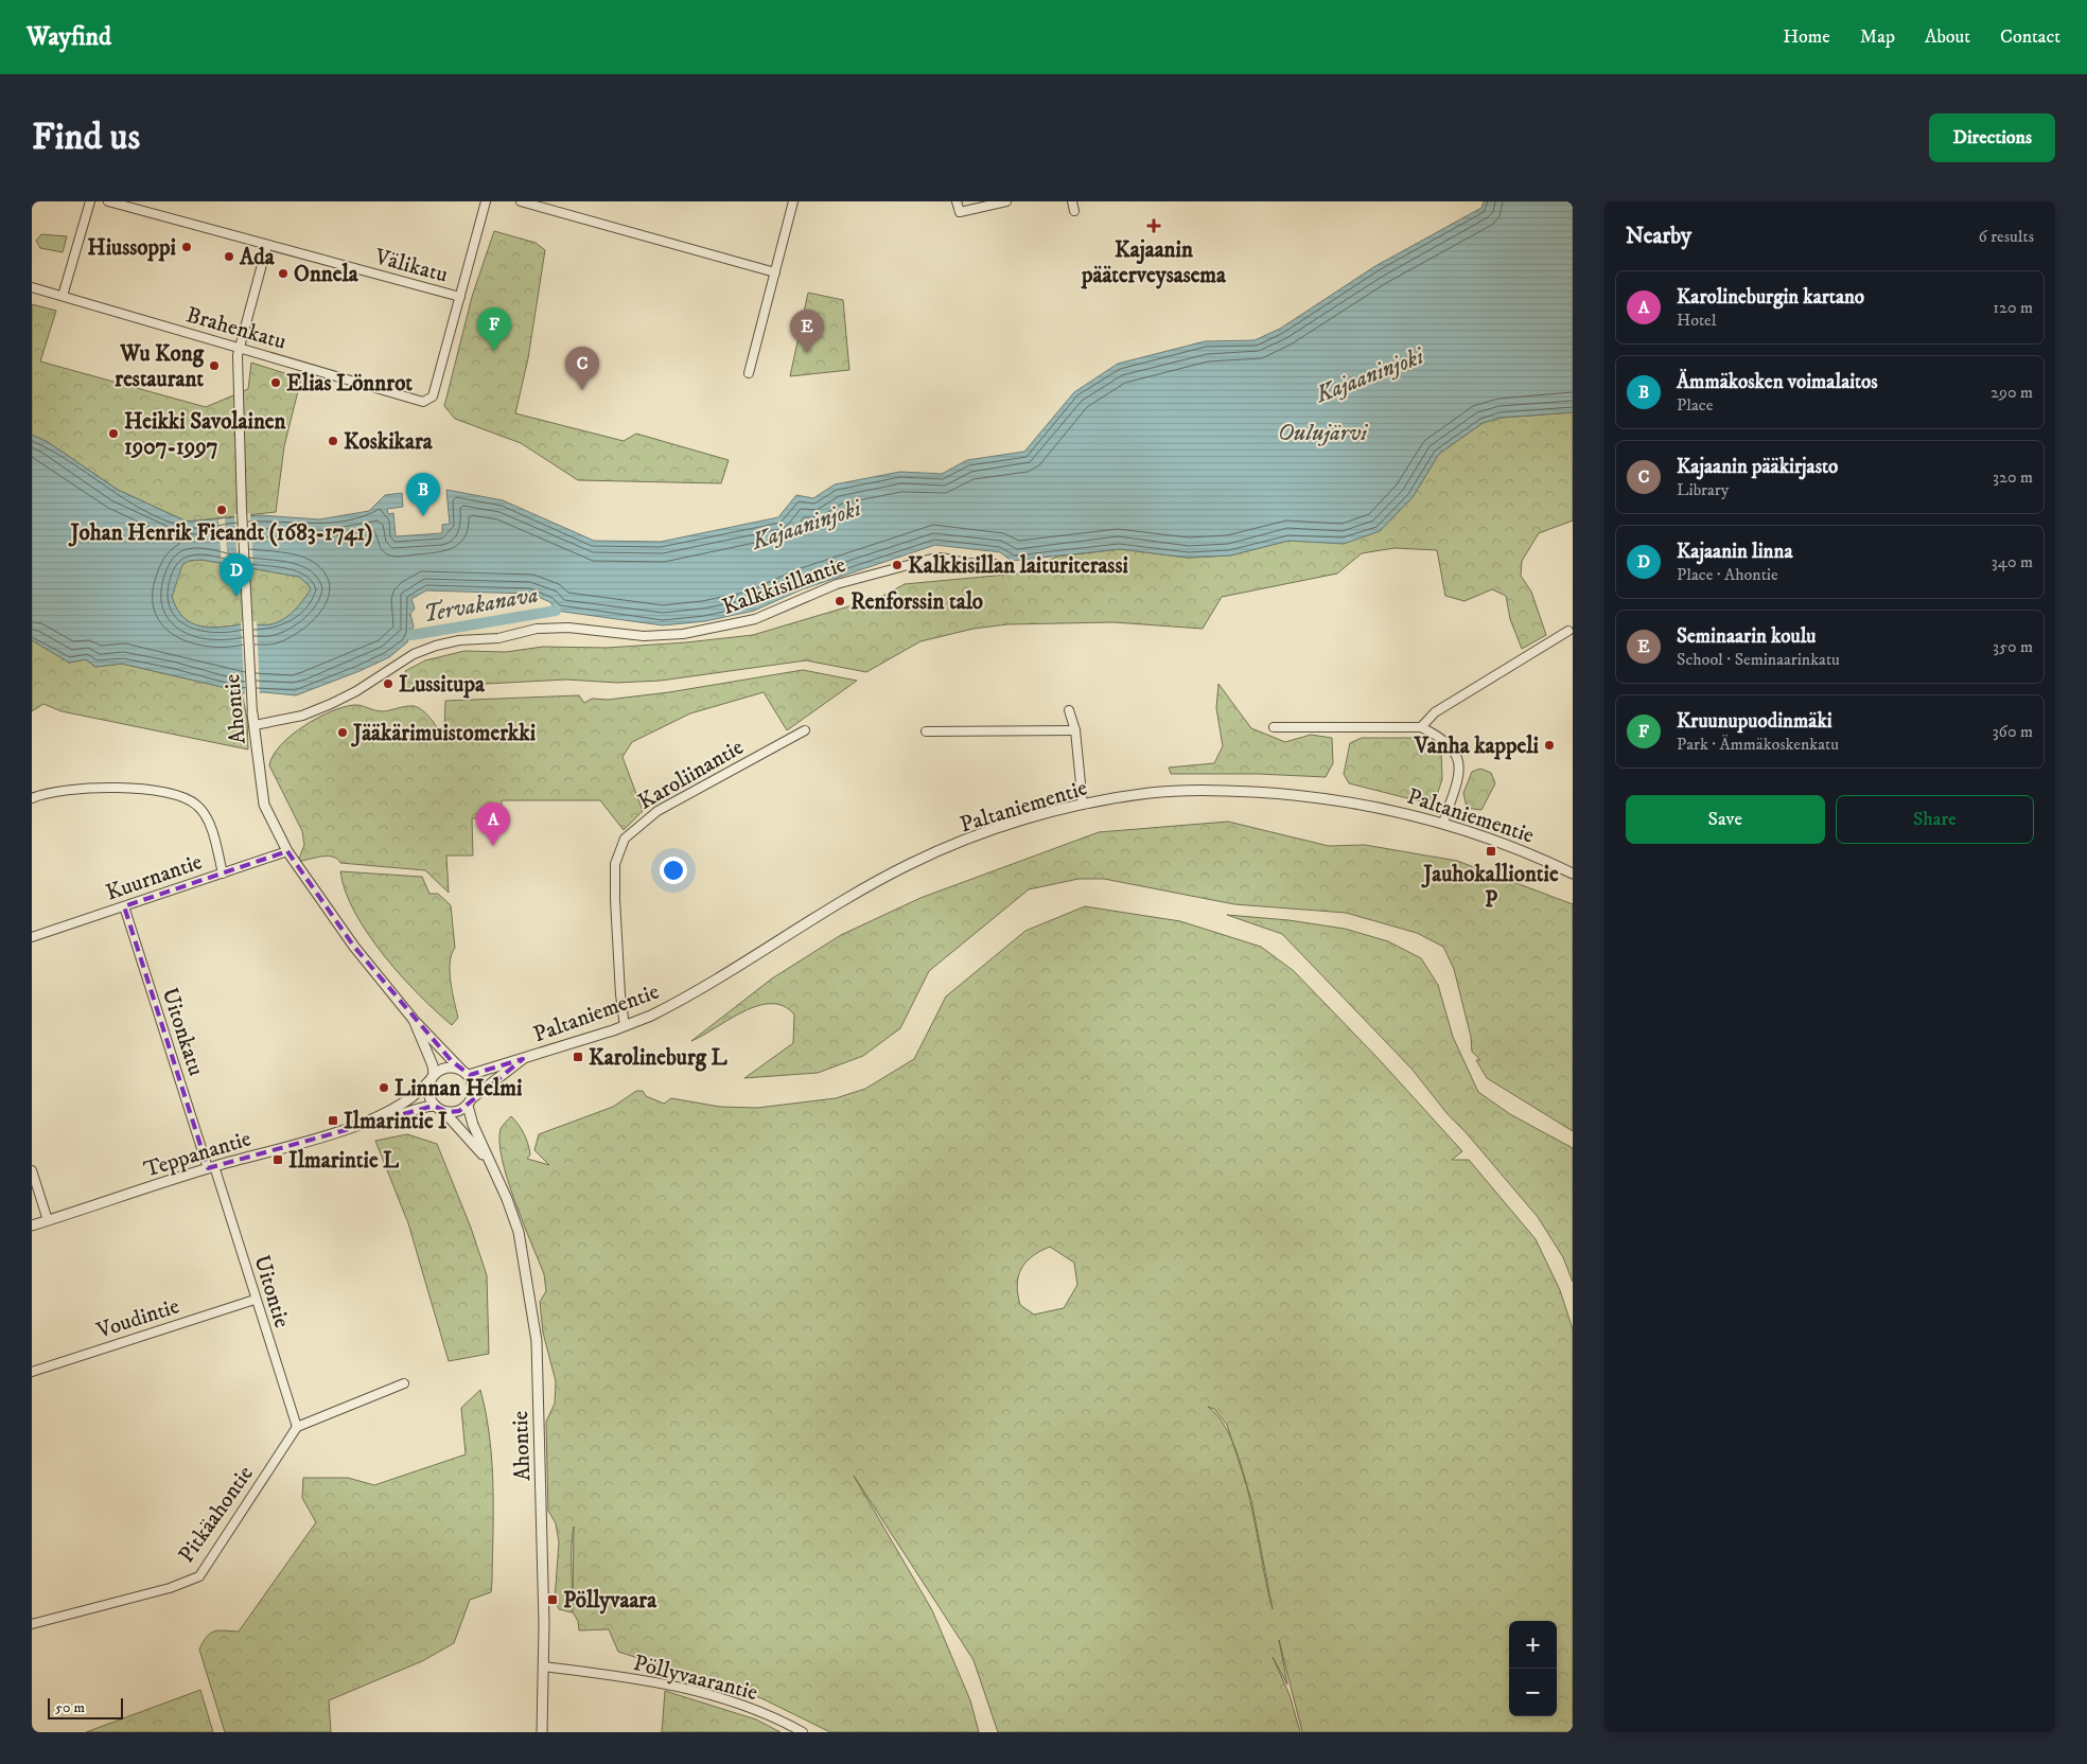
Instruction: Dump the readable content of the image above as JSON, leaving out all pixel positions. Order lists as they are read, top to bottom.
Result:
{
  "streets": {
    "street": [
      "Välikatu",
      "Brahenkatu",
      "Kalkkisillantie",
      "Ahontie",
      "Karoliinantie",
      "Paltaniementie",
      "Kuurnantie",
      "Uitonkatu",
      "Teppanantie",
      "Uitontie",
      "Voudintie",
      "Pitkäahontie",
      "Pöllyvaarantie"
    ]
  },
  "crossings": [
    ["Välikatu", "Brahenkatu"],
    ["Välikatu", "Ahontie"],
    ["Brahenkatu", "Ahontie"],
    ["Kalkkisillantie", "Ahontie"],
    ["Ahontie", "Paltaniementie"],
    ["Ahontie", "Kuurnantie"],
    ["Ahontie", "Teppanantie"],
    ["Ahontie", "Pöllyvaarantie"],
    ["Karoliinantie", "Paltaniementie"],
    ["Paltaniementie", "Teppanantie"],
    ["Kuurnantie", "Uitonkatu"],
    ["Uitonkatu", "Teppanantie"],
    ["Uitonkatu", "Uitontie"],
    ["Teppanantie", "Uitontie"],
    ["Uitontie", "Voudintie"],
    ["Uitontie", "Pitkäahontie"]
  ],
  "water": ["Kajaaninjoki", "Oulujärvi", "Tervakanava"],
  "places": {
    "health": ["Kajaanin pääterveysasema"],
    "other": [
      "Hiussoppi",
      "Ada",
      "Onnela",
      "Wu Kong restaurant",
      "Elias Lönnrot",
      "Heikki Savolainen 1907-1997",
      "Koskikara",
      "Johan Henrik Fieandt (1683-1741)",
      "Kalkkisillan laituriterassi",
      "Renforssin talo",
      "Lussitupa",
      "Jääkärimuistomerkki",
      "Vanha kappeli",
      "Linnan Helmi"
    ],
    "transit": [
      "Jauhokalliontie P",
      "Karolineburg L",
      "Ilmarintie I",
      "Ilmarintie L",
      "Pöllyvaara"
    ]
  },
  "scale_bar": "50 m",
  "page": {
    "header": "Wayfind",
    "nav": [
      "Home",
      "Map",
      "About",
      "Contact"
    ],
    "buttons": [
      "Directions",
      ["Save", "Share"]
    ],
    "title": "Find us",
    "heading": ["Nearby", "6 results"],
    "list": [
      {
        "mark": "A",
        "name": "Karolineburgin kartano",
        "note": "Hotel",
        "value": "120 m"
      },
      {
        "mark": "B",
        "name": "Ämmäkosken voimalaitos",
        "note": "Place",
        "value": "290 m"
      },
      {
        "mark": "C",
        "name": "Kajaanin pääkirjasto",
        "note": "Library",
        "value": "320 m"
      },
      {
        "mark": "D",
        "name": "Kajaanin linna",
        "note": "Place · Ahontie",
        "value": "340 m"
      },
      {
        "mark": "E",
        "name": "Seminaarin koulu",
        "note": "School · Seminaarinkatu",
        "value": "350 m"
      },
      {
        "mark": "F",
        "name": "Kruunupuodinmäki",
        "note": "Park · Ämmäkoskenkatu",
        "value": "360 m"
      }
    ],
    "pins": [
      "F",
      "E",
      "C",
      "B",
      "D",
      "A"
    ],
    "map_buttons": ["+", "−"],
    "scale": "50 m"
  }
}
